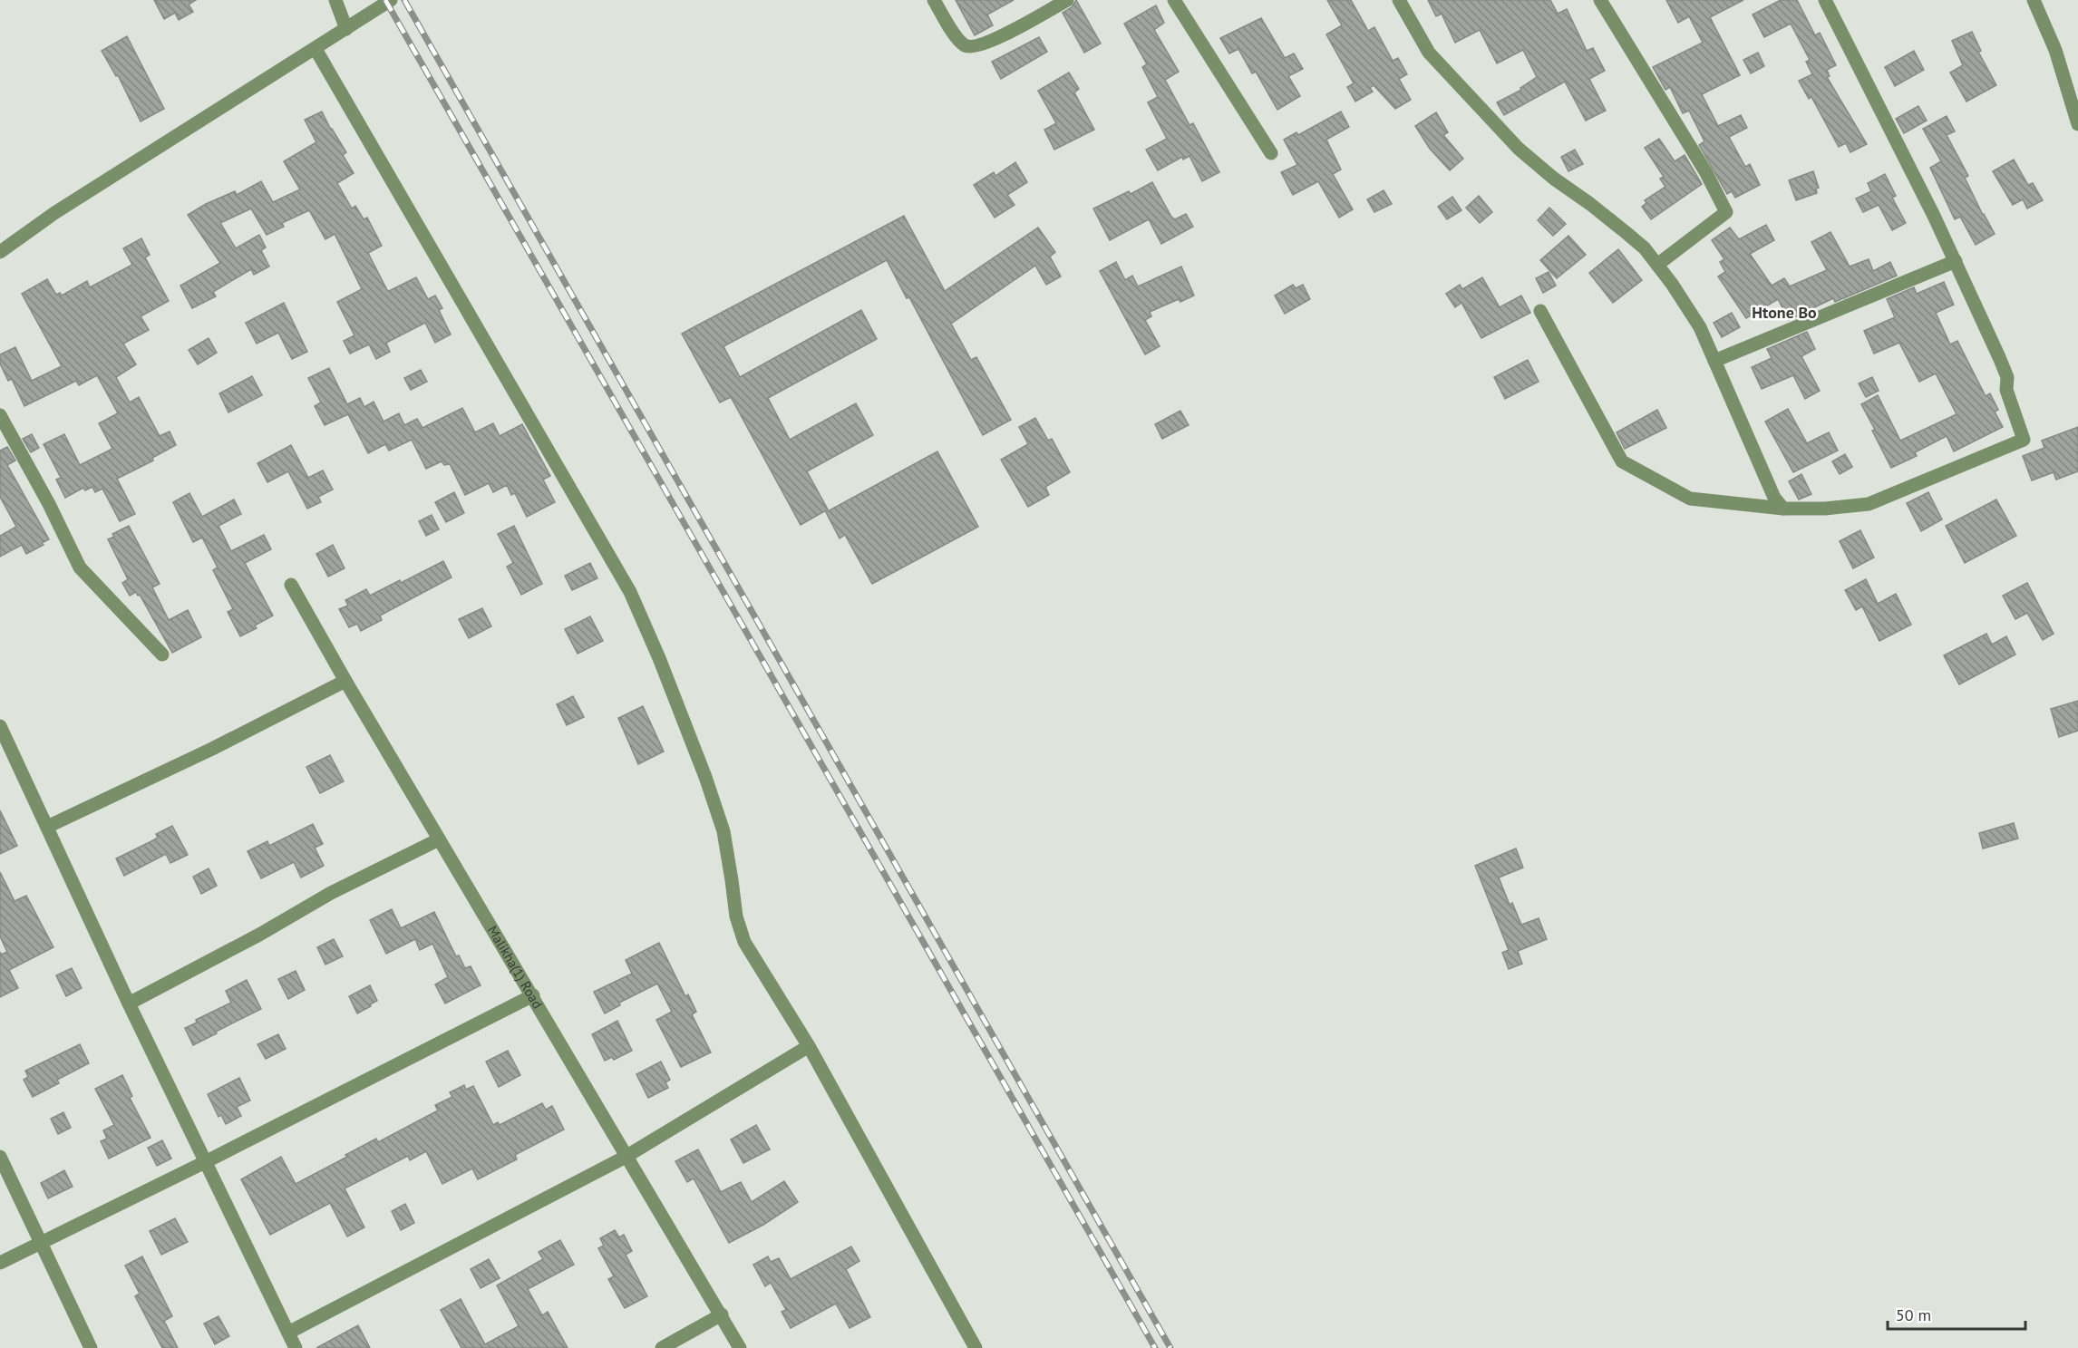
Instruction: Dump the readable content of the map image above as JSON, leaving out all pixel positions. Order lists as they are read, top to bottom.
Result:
{
  "streets": {
    "street": ["Malikha(1) Road"]
  },
  "districts": ["Htone Bo"],
  "scale_bar": "50 m"
}
